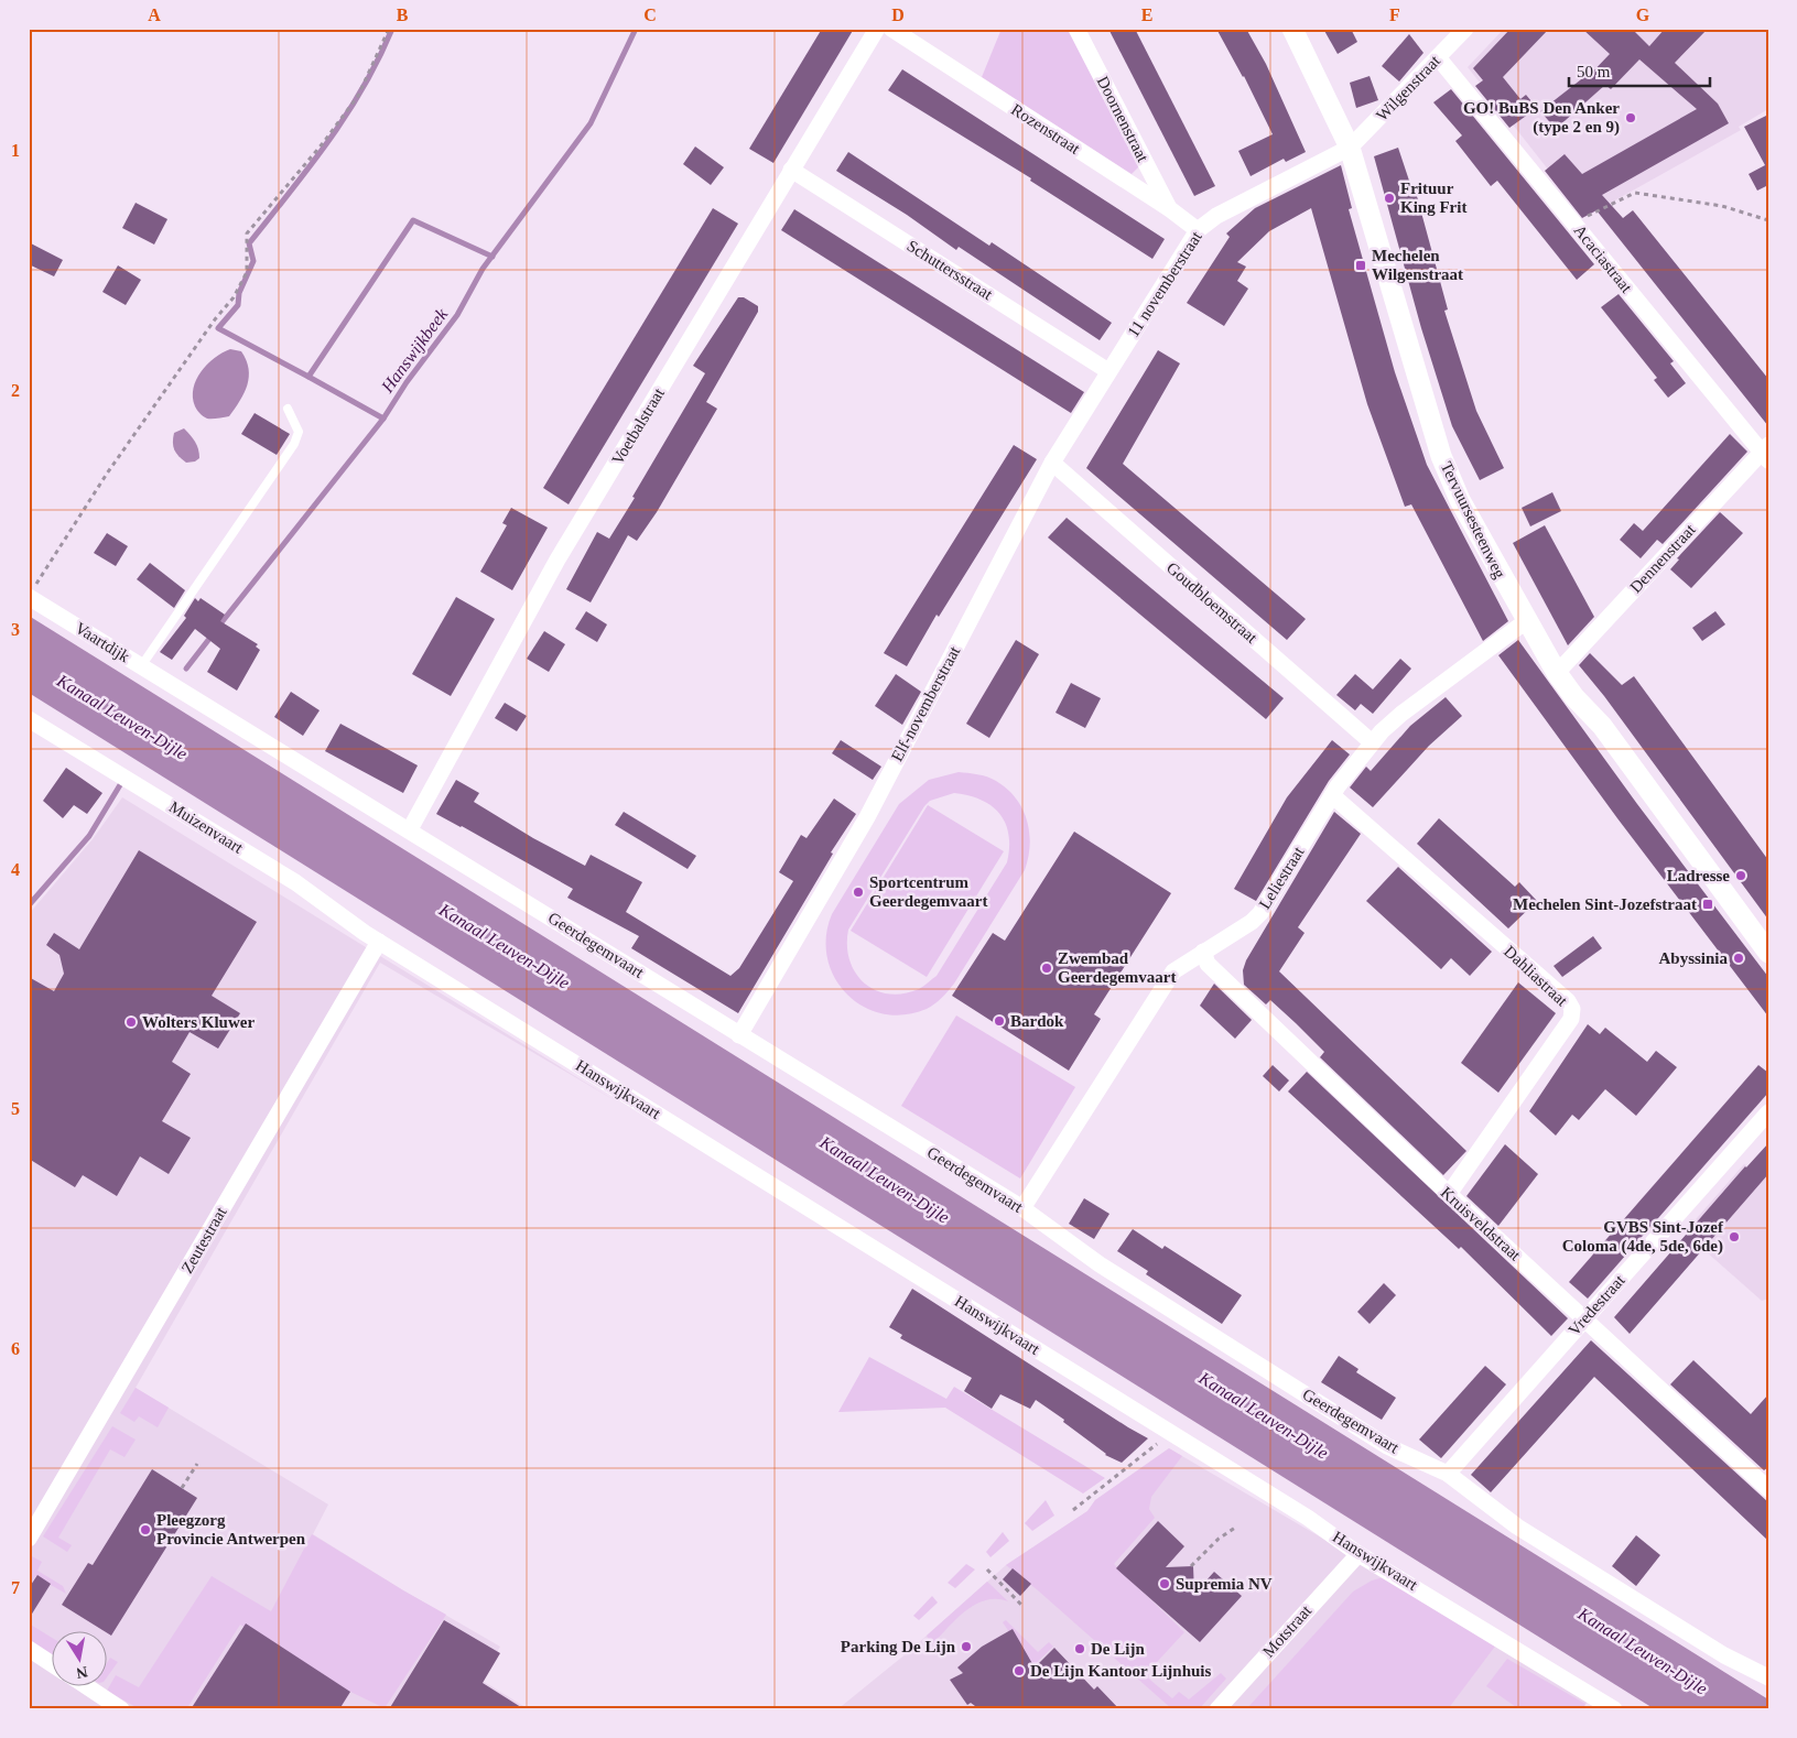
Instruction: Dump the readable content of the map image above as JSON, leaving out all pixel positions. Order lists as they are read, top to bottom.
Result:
{
  "streets": {
    "street": [
      "Wilgenstraat",
      "Doornenstraat",
      "Rozenstraat",
      "Acaciastraat",
      "Schuttersstraat",
      "11 novemberstraat",
      "Voetbalstraat",
      "Tervuursesteenweg",
      "Dennenstraat",
      "Goudbloemstraat",
      "Vaartdijk",
      "Elf-novemberstraat",
      "Muizenvaart",
      "Leliestraat",
      "Geerdegemvaart",
      "Dahliastraat",
      "Hanswijkvaart",
      "Kruisveldstraat",
      "Zeutestraat",
      "Vredestraat",
      "Motstraat"
    ]
  },
  "crossings": [
    ["Wilgenstraat", "Acaciastraat"],
    ["Wilgenstraat", "11 novemberstraat"],
    ["Wilgenstraat", "Tervuursesteenweg"],
    ["Doornenstraat", "Rozenstraat"],
    ["Rozenstraat", "11 novemberstraat"],
    ["Acaciastraat", "Dennenstraat"],
    ["Schuttersstraat", "11 novemberstraat"],
    ["Schuttersstraat", "Voetbalstraat"],
    ["Schuttersstraat", "Elf-novemberstraat"],
    ["11 novemberstraat", "Tervuursesteenweg"],
    ["11 novemberstraat", "Elf-novemberstraat"],
    ["Voetbalstraat", "Geerdegemvaart"],
    ["Tervuursesteenweg", "Dennenstraat"],
    ["Tervuursesteenweg", "Leliestraat"],
    ["Goudbloemstraat", "Elf-novemberstraat"],
    ["Goudbloemstraat", "Leliestraat"],
    ["Vaartdijk", "Geerdegemvaart"],
    ["Elf-novemberstraat", "Geerdegemvaart"],
    ["Muizenvaart", "Hanswijkvaart"],
    ["Muizenvaart", "Zeutestraat"],
    ["Leliestraat", "Geerdegemvaart"],
    ["Leliestraat", "Dahliastraat"],
    ["Leliestraat", "Kruisveldstraat"],
    ["Geerdegemvaart", "Vredestraat"],
    ["Dahliastraat", "Kruisveldstraat"],
    ["Hanswijkvaart", "Zeutestraat"],
    ["Hanswijkvaart", "Motstraat"],
    ["Kruisveldstraat", "Vredestraat"]
  ],
  "water": ["Hanswijkbeek", "Kanaal Leuven-Dijle"],
  "places": {
    "other": [
      "GO! BuBS Den Anker (type 2 en 9)",
      "Frituur King Frit",
      "Ladresse",
      "Sportcentrum Geerdegemvaart",
      "Abyssinia",
      "Zwembad Geerdegemvaart",
      "Bardok",
      "Wolters Kluwer",
      "GVBS Sint-Jozef Coloma (4de, 5de, 6de)",
      "Pleegzorg Provincie Antwerpen",
      "Supremia NV",
      "Parking De Lijn",
      "De Lijn",
      "De Lijn Kantoor Lijnhuis"
    ],
    "transit": ["Mechelen Wilgenstraat", "Mechelen Sint-Jozefstraat"]
  },
  "scale_bar": "50 m",
  "north": "bottom",
  "grid": {
    "columns": [
      "A",
      "B",
      "C",
      "D",
      "E",
      "F",
      "G"
    ],
    "rows": [
      "1",
      "2",
      "3",
      "4",
      "5",
      "6",
      "7"
    ]
  }
}
